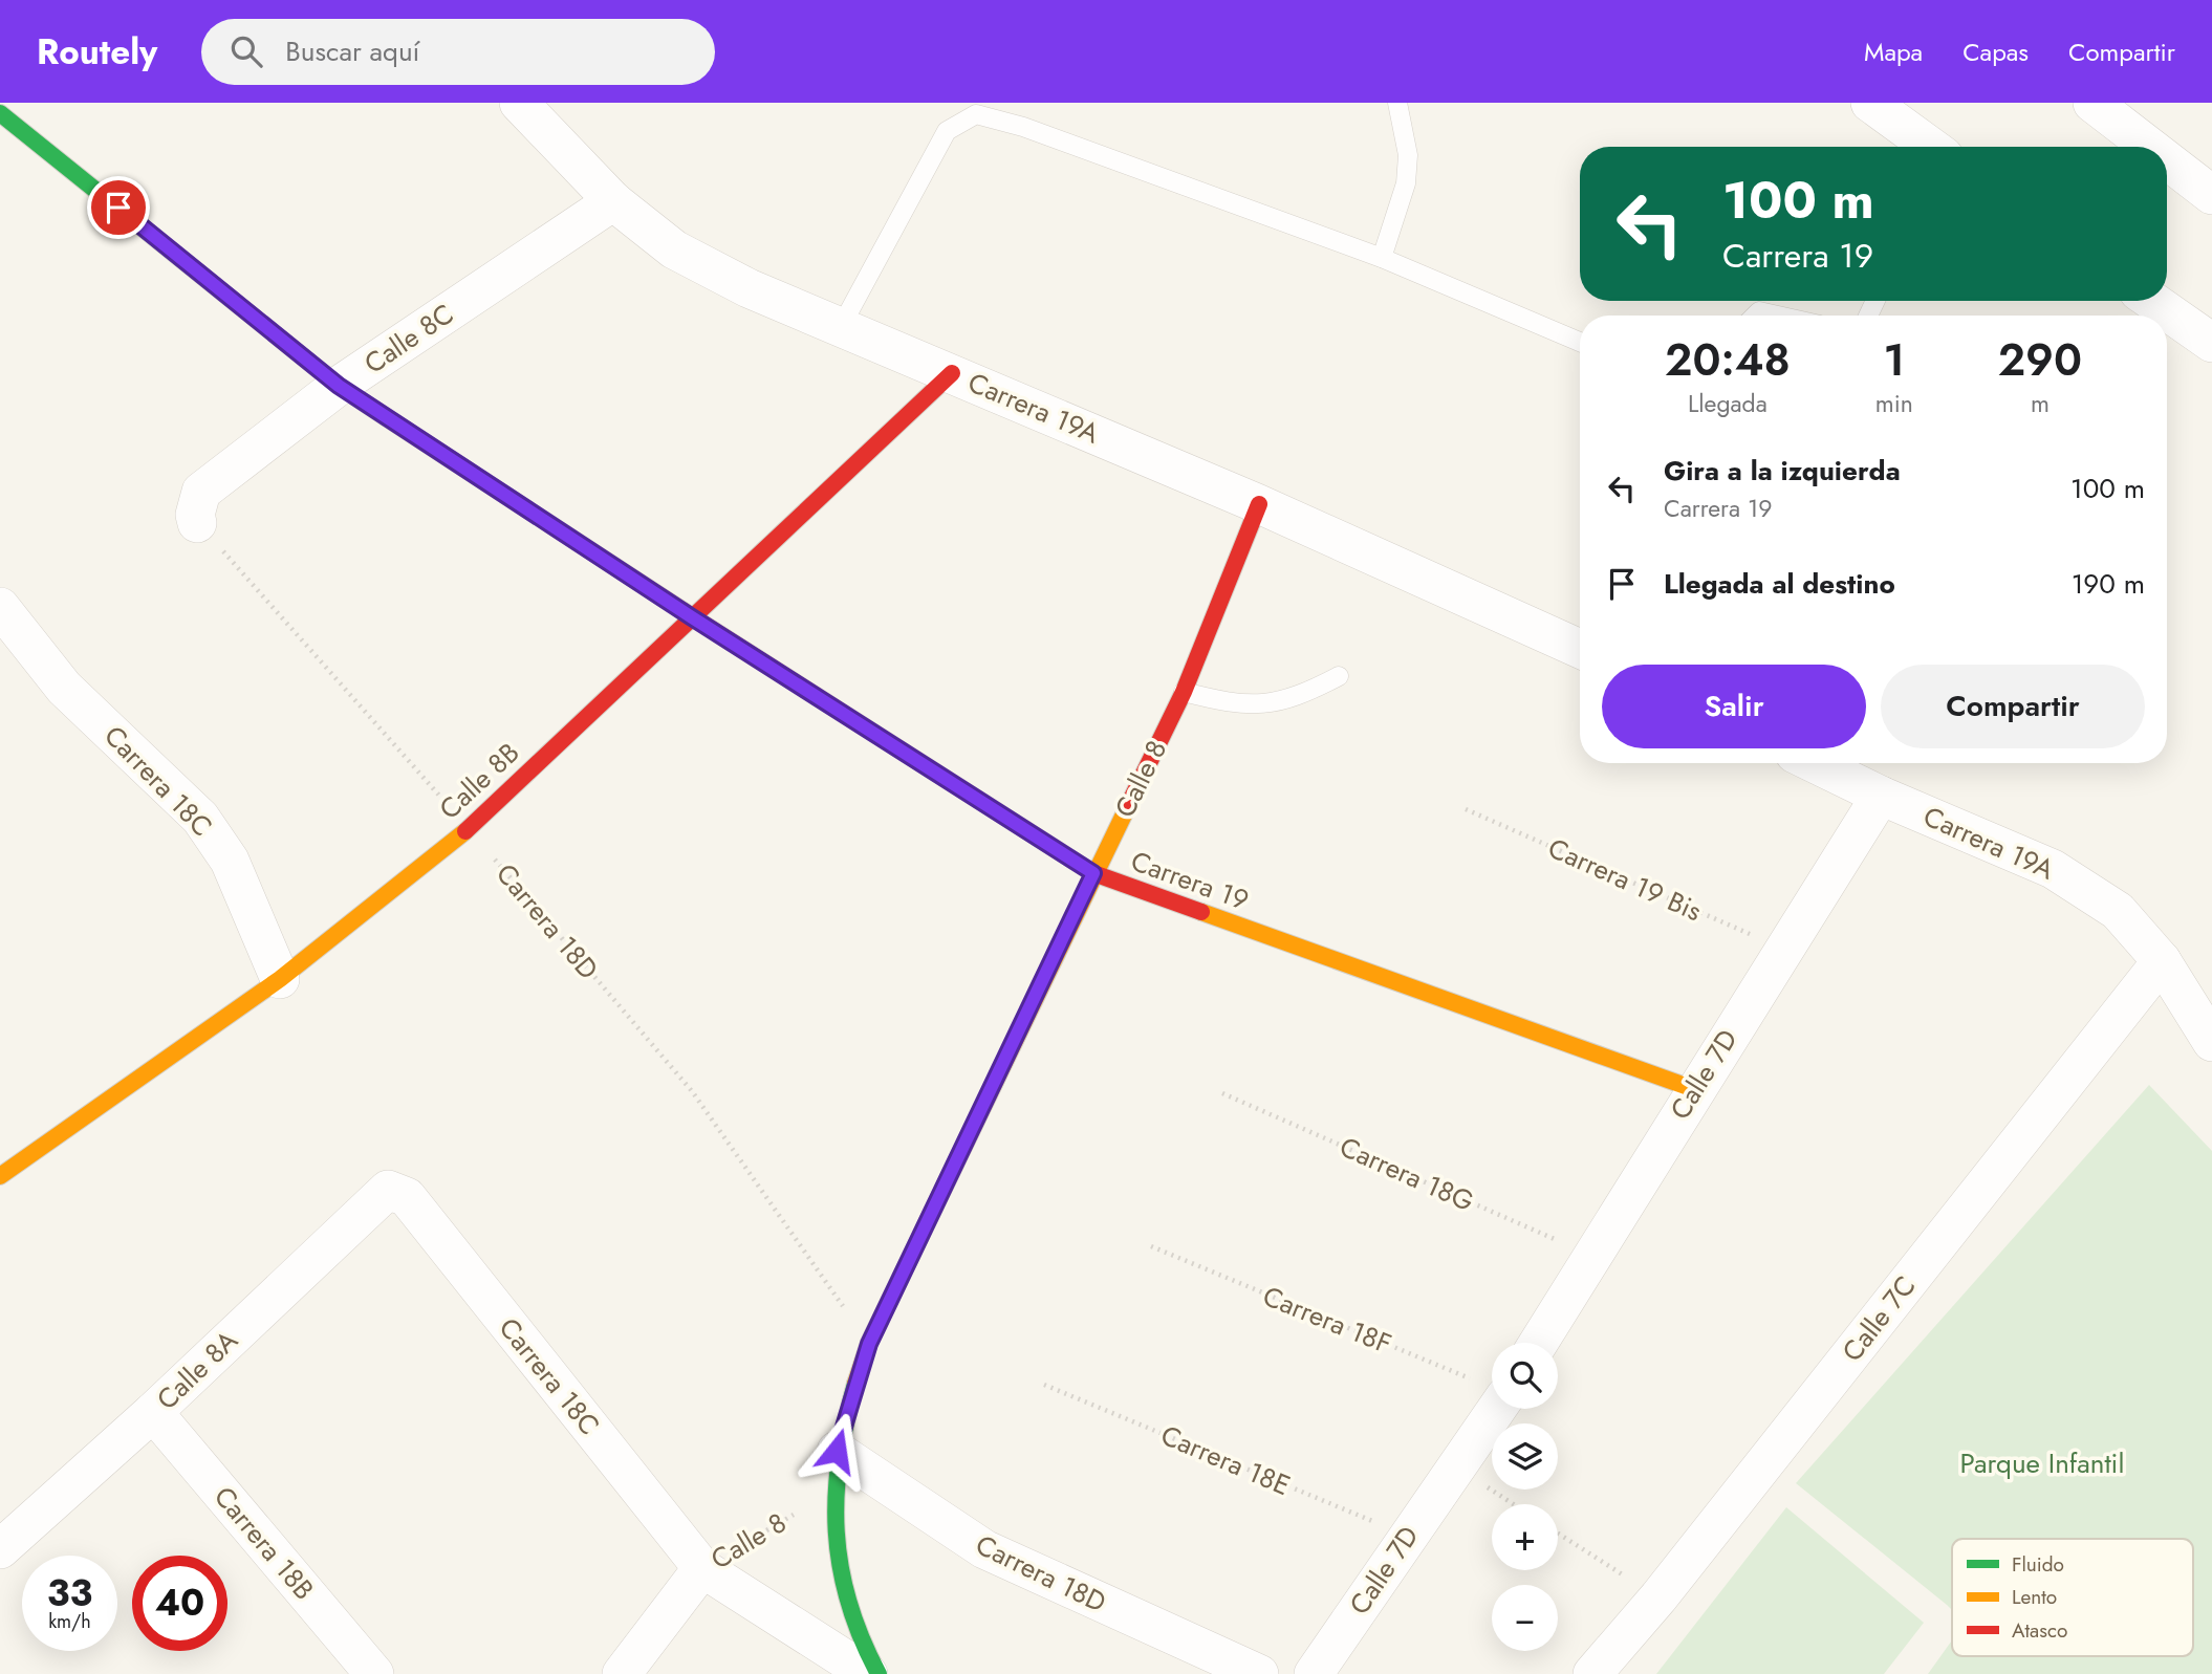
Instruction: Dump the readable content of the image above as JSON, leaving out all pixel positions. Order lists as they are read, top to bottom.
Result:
{
  "streets": {
    "street": [
      "Calle 8C",
      "Carrera 19A",
      "Calle 8",
      "Carrera 18C",
      "Calle 8B",
      "Carrera 19",
      "Carrera 18D",
      "Calle 7D",
      "Calle 7C",
      "Calle 8A",
      "Carrera 18B"
    ],
    "path": [
      "Carrera 19 Bis",
      "Carrera 18G",
      "Carrera 18F",
      "Carrera 18E"
    ]
  },
  "crossings": [
    ["Calle 8C", "Carrera 19A"],
    ["Calle 8C", "Carrera 19"],
    ["Calle 8C", "Carrera 18D"],
    ["Carrera 19A", "Calle 8"],
    ["Carrera 19A", "Calle 8B"],
    ["Carrera 19A", "Calle 7D"],
    ["Carrera 19A", "Calle 7C"],
    ["Calle 8", "Carrera 18C"],
    ["Calle 8", "Carrera 19"],
    ["Calle 8", "Carrera 18D"],
    ["Carrera 18C", "Calle 8B"],
    ["Carrera 18C", "Calle 8A"],
    ["Calle 8B", "Carrera 19"],
    ["Calle 8B", "Carrera 18D"],
    ["Carrera 19 Bis", "Calle 7D"],
    ["Carrera 19", "Calle 7D"],
    ["Calle 7D", "Carrera 18G"],
    ["Calle 7D", "Carrera 18F"],
    ["Calle 7D", "Carrera 18E"],
    ["Calle 8A", "Carrera 18B"]
  ],
  "parks": ["Parque Infantil"],
  "legend": ["Fluido", "Lento", "Atasco"],
  "page": {
    "header": "Routely",
    "search": "Buscar aquí",
    "nav": ["Mapa", "Capas", "Compartir"],
    "turn": ["100 m", "Carrera 19"],
    "eta": [
      "20:48",
      "Llegada",
      "1",
      "min",
      "290",
      "m"
    ],
    "list": [
      {
        "name": "Gira a la izquierda",
        "note": "Carrera 19",
        "value": "100 m"
      },
      {
        "name": "Llegada al destino",
        "value": "190 m"
      }
    ],
    "buttons": ["Salir", "Compartir"],
    "map_buttons": ["+", "−"],
    "speed": "33 km/h",
    "limit": "40"
  }
}
